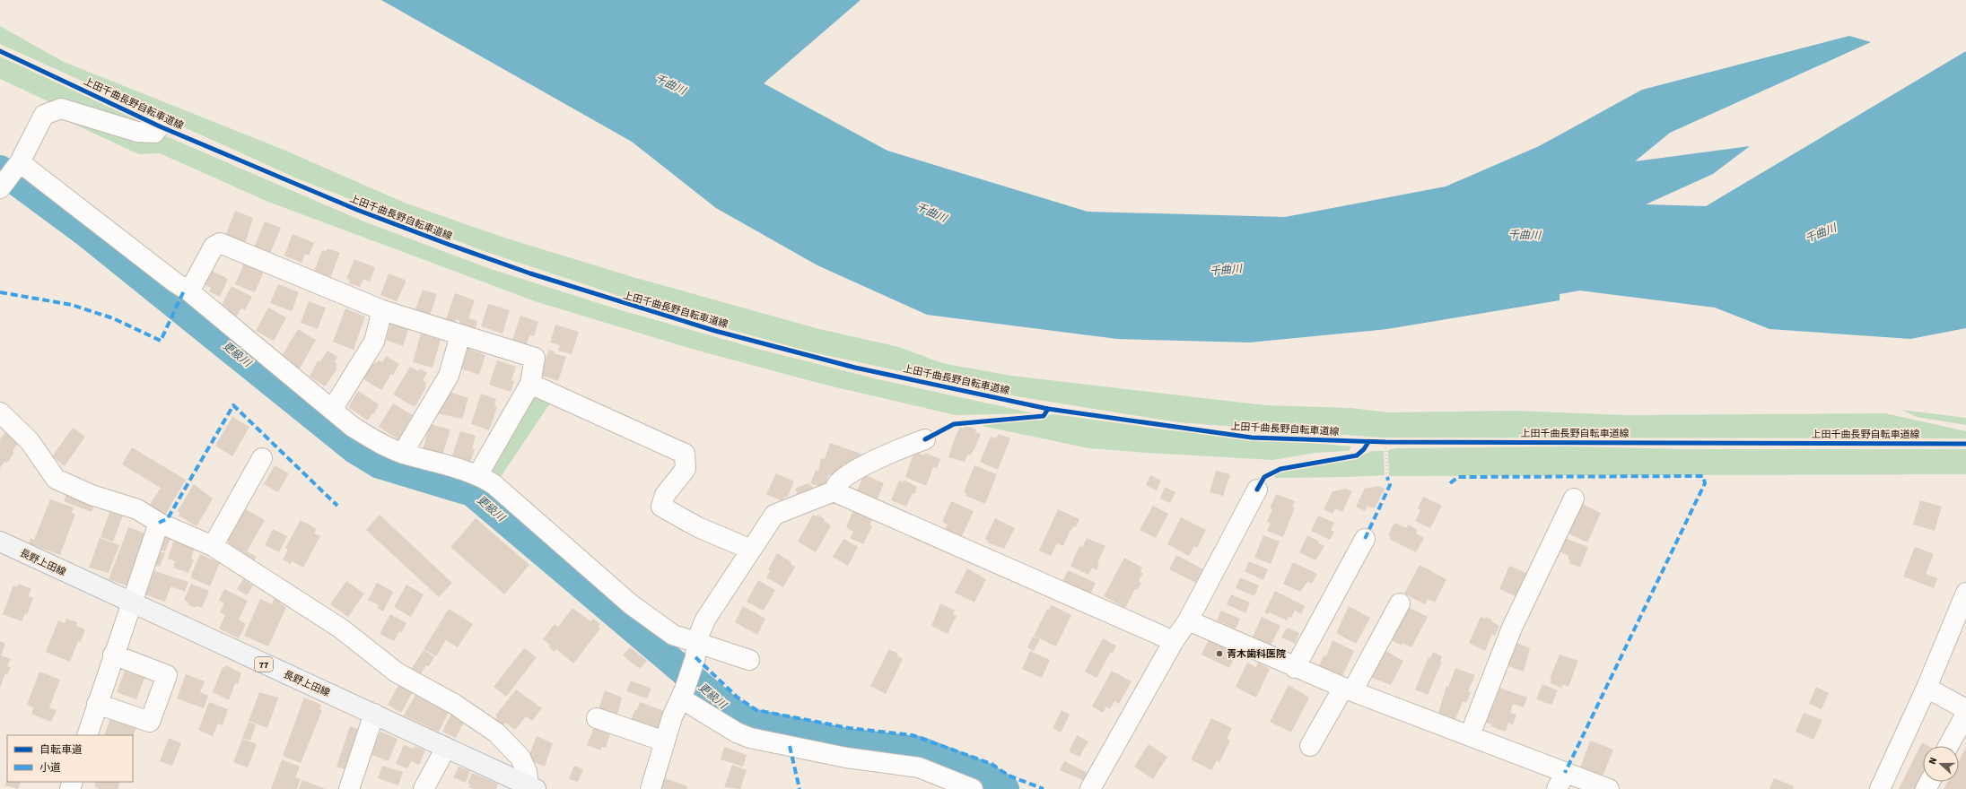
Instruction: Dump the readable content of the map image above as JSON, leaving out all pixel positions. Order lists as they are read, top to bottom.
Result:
{
  "streets": {
    "main road": ["長野上田線", "77"],
    "cycle path": ["上田千曲長野自転車道線"]
  },
  "water": ["千曲川", "更級川"],
  "places": ["青木歯科医院"],
  "legend": ["自転車道", "小道"],
  "north": "left"
}
